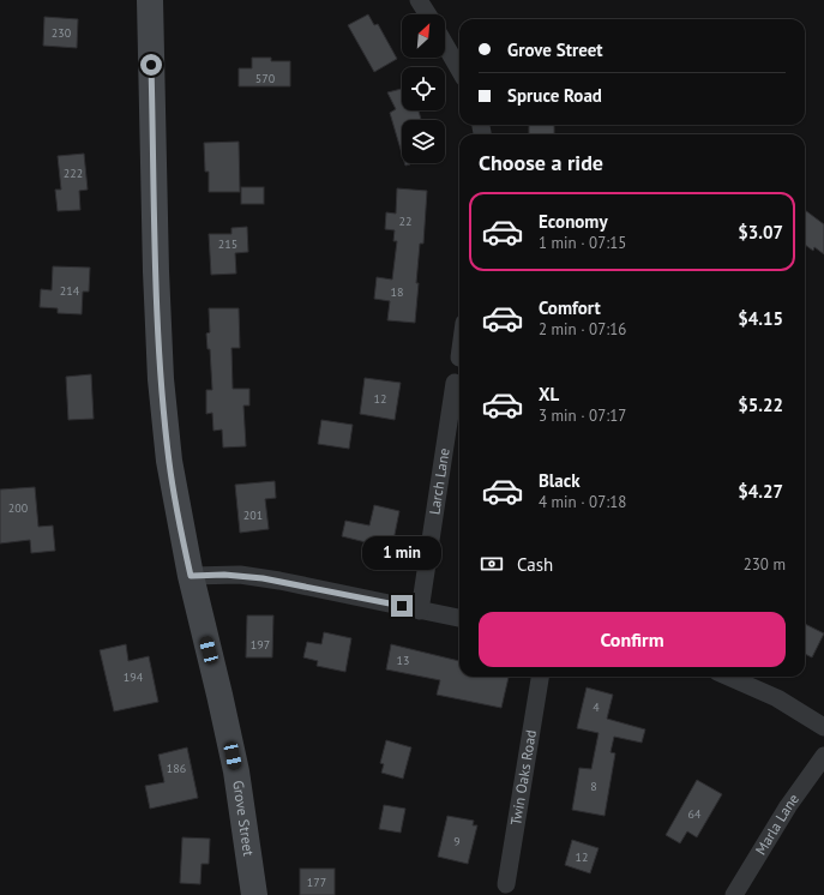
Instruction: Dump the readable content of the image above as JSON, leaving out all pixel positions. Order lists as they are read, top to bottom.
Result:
{
  "streets": {
    "main road": ["Grove Street"],
    "street": ["Larch Lane", "Twin Oaks Road", "Marla Lane"]
  },
  "house_numbers": [
    "230",
    "570",
    "222",
    "22",
    "215",
    "214",
    "18",
    "12",
    "200",
    "201",
    "197",
    "13",
    "194",
    "4",
    "186",
    "8",
    "64",
    "9",
    "12",
    "177"
  ],
  "north": "top right",
  "page": {
    "banner": ["Grove Street", "Spruce Road"],
    "heading": "Choose a ride",
    "list": [
      {
        "name": "Economy",
        "note": "1 min · 07:15",
        "value": "$3.07"
      },
      {
        "name": "Comfort",
        "note": "2 min · 07:16",
        "value": "$4.15"
      },
      {
        "name": "XL",
        "note": "3 min · 07:17",
        "value": "$5.22"
      },
      {
        "name": "Black",
        "note": "4 min · 07:18",
        "value": "$4.27"
      }
    ],
    "bubble": "1 min",
    "pay": ["Cash", "230 m"],
    "buttons": "Confirm"
  }
}
